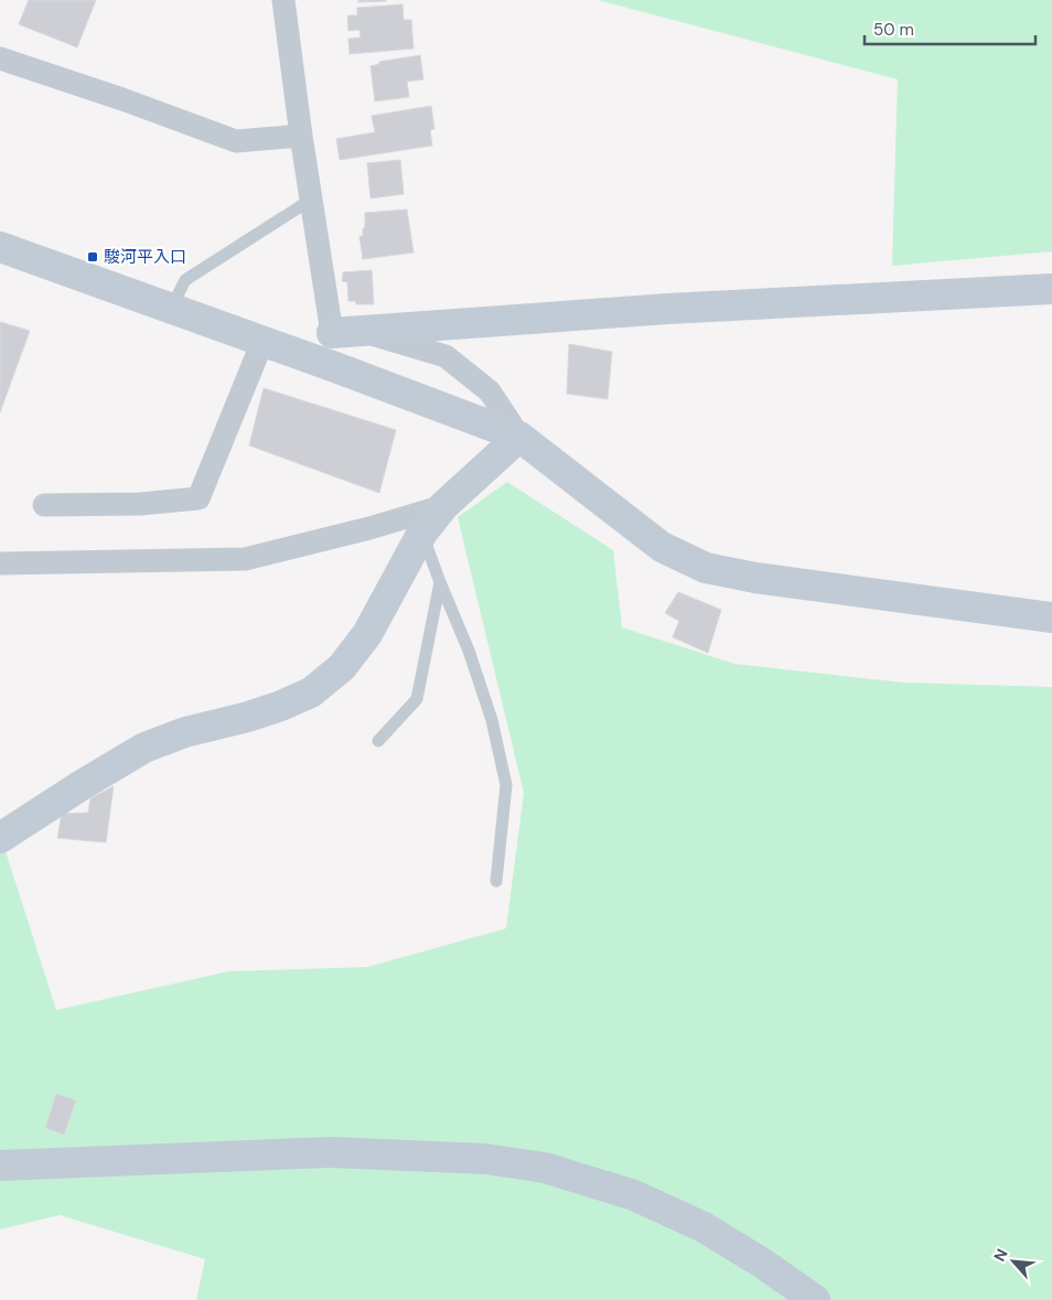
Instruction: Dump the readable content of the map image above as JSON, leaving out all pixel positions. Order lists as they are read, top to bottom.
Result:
{
  "places": {
    "transit": ["駿河平入口"]
  },
  "scale_bar": "50 m",
  "north": "top left"
}
